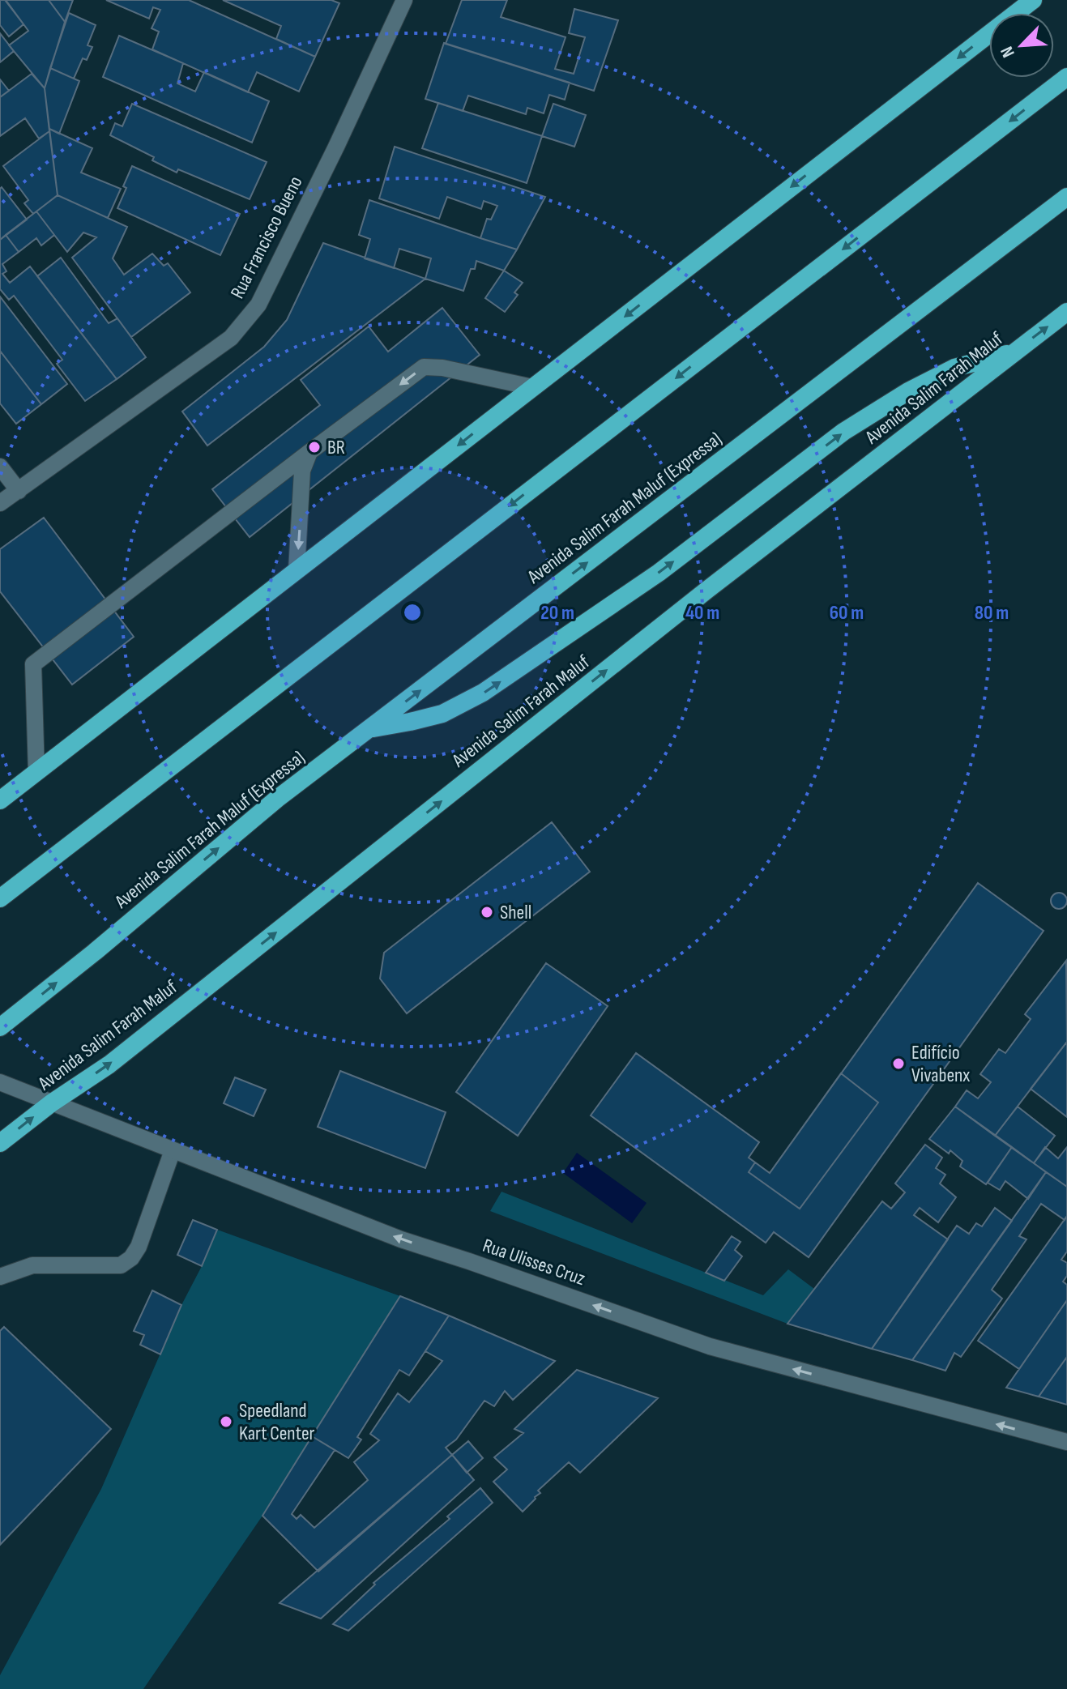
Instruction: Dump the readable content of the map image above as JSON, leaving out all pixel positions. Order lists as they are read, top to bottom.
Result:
{
  "streets": {
    "highway": ["Avenida Salim Farah Maluf", "Avenida Salim Farah Maluf (Expressa)"],
    "street": ["Rua Francisco Bueno", "Rua Ulisses Cruz"]
  },
  "crossings": [
    ["Avenida Salim Farah Maluf", "Rua Ulisses Cruz"]
  ],
  "one_way": ["Rua Ulisses Cruz"],
  "places": [
    "BR",
    "Shell",
    "Edifício Vivabenx",
    "Speedland Kart Center"
  ],
  "north": "bottom left",
  "rings": [
    "20 m",
    "40 m",
    "60 m",
    "80 m"
  ]
}
